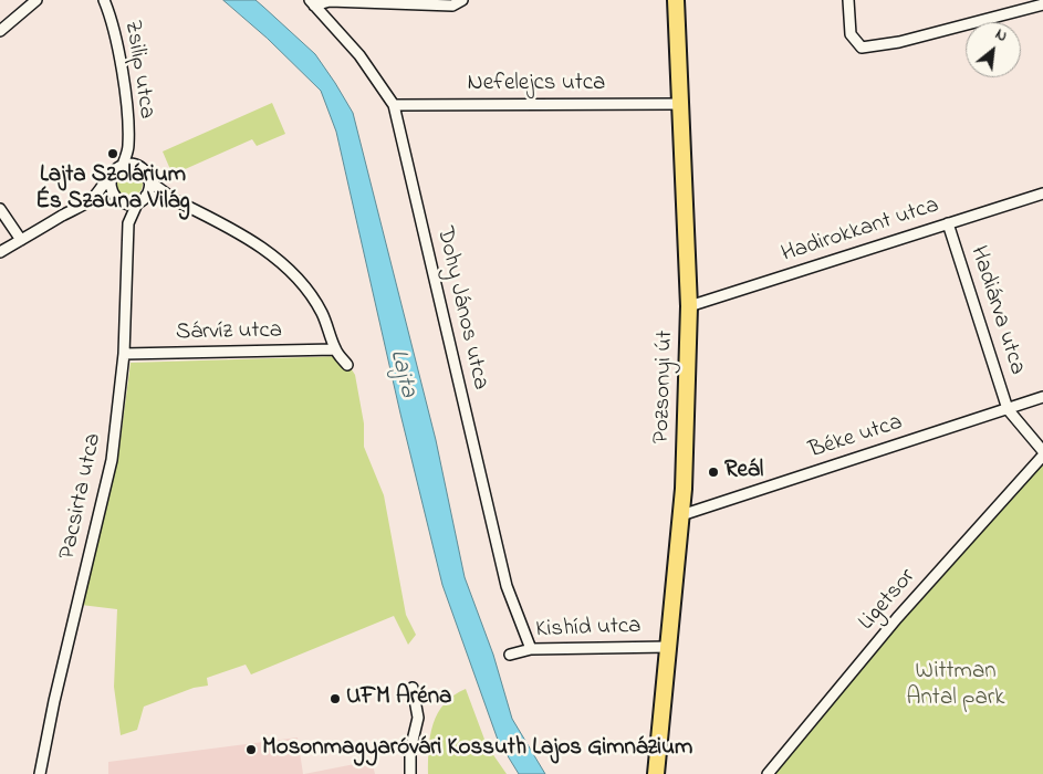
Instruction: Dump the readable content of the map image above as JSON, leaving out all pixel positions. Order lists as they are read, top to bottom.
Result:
{
  "streets": {
    "main road": ["Pozsonyi út"],
    "street": [
      "Zsilip utca",
      "Nefelejcs utca",
      "Hadirokkant utca",
      "Dohy János utca",
      "Hadiárva utca",
      "Sárvíz utca",
      "Béke utca",
      "Pacsirta utca",
      "Ligetsor",
      "Kishíd utca"
    ]
  },
  "crossings": [
    ["Nefelejcs utca", "Dohy János utca"],
    ["Nefelejcs utca", "Pozsonyi út"],
    ["Hadirokkant utca", "Hadiárva utca"],
    ["Hadirokkant utca", "Pozsonyi út"],
    ["Dohy János utca", "Kishíd utca"],
    ["Hadiárva utca", "Béke utca"],
    ["Sárvíz utca", "Pacsirta utca"],
    ["Pozsonyi út", "Béke utca"],
    ["Pozsonyi út", "Kishíd utca"]
  ],
  "water": ["Lajta"],
  "parks": ["Wittman Antal park"],
  "places": [
    "Lajta Szolárium És Szauna Világ",
    "Reál",
    "UFM Aréna",
    "Mosonmagyaróvári Kossuth Lajos Gimnázium"
  ],
  "north": "top right"
}
